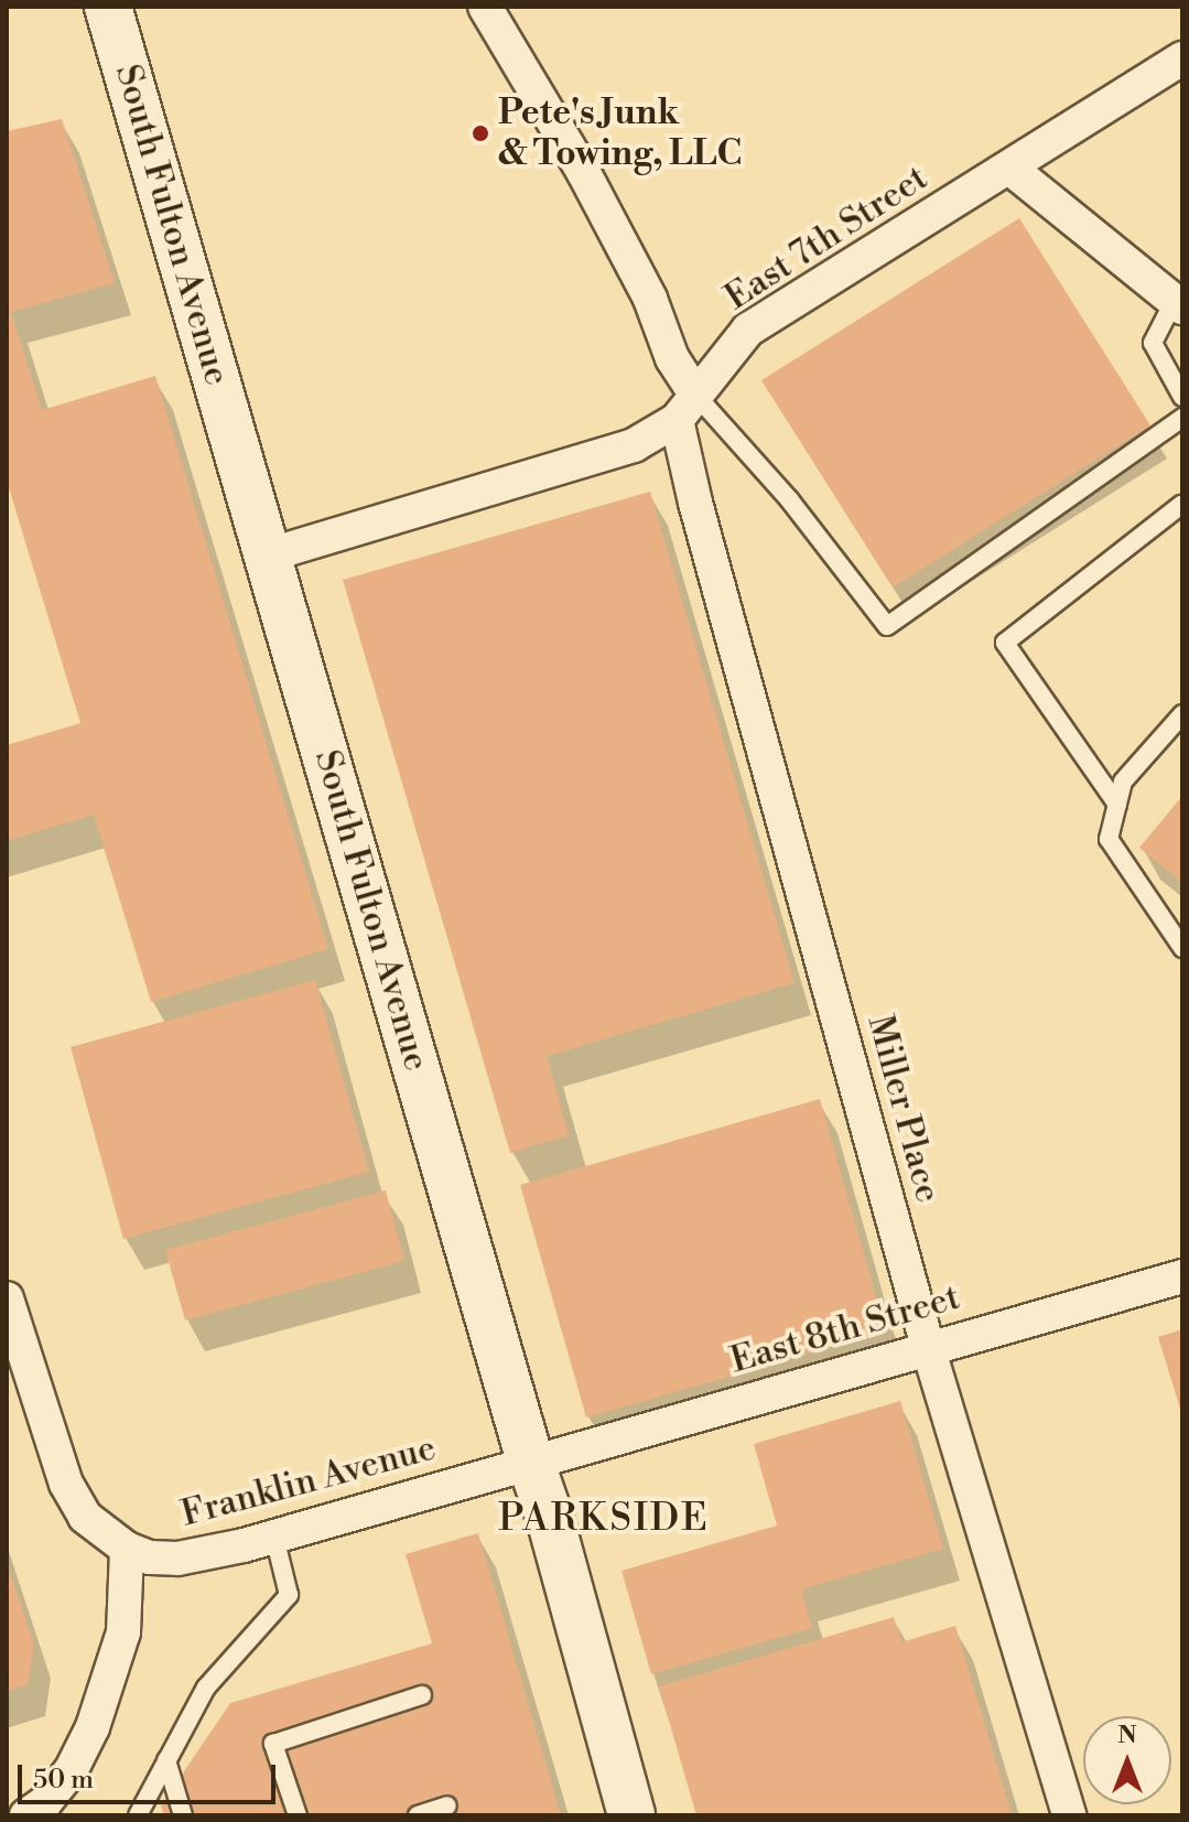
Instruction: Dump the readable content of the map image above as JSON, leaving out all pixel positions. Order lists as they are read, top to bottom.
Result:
{
  "streets": {
    "main road": ["South Fulton Avenue"],
    "street": [
      "East 7th Street",
      "Miller Place",
      "East 8th Street",
      "Franklin Avenue"
    ]
  },
  "crossings": [
    ["South Fulton Avenue", "East 7th Street"],
    ["South Fulton Avenue", "East 8th Street"],
    ["South Fulton Avenue", "Franklin Avenue"],
    ["East 7th Street", "Miller Place"],
    ["Miller Place", "East 8th Street"],
    ["East 8th Street", "Franklin Avenue"]
  ],
  "districts": ["PARKSIDE"],
  "places": ["Pete's Junk & Towing, LLC"],
  "scale_bar": "50 m",
  "north": "top"
}
